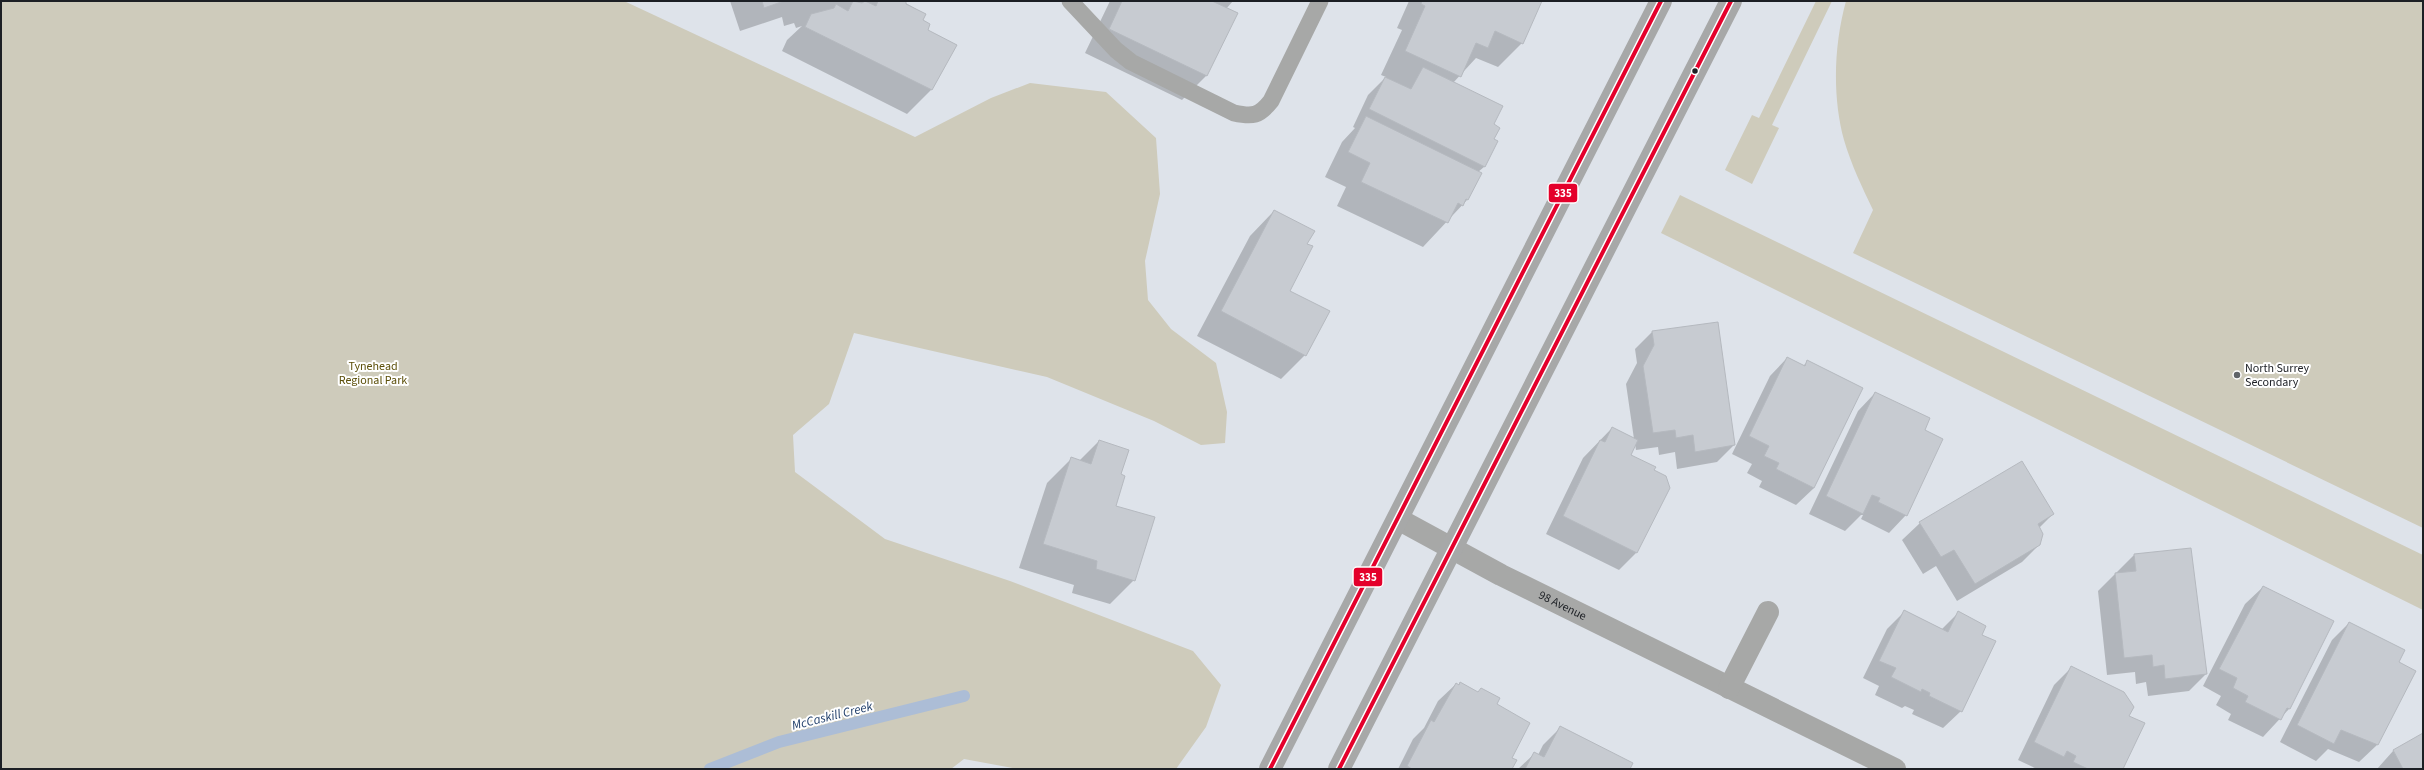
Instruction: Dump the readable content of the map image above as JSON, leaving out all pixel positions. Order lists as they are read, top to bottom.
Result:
{
  "streets": {
    "street": ["98 Avenue"]
  },
  "water": ["McCaskill Creek"],
  "parks": ["Tynehead Regional Park"],
  "places": ["North Surrey Secondary"],
  "lines": ["transit line 335"]
}
